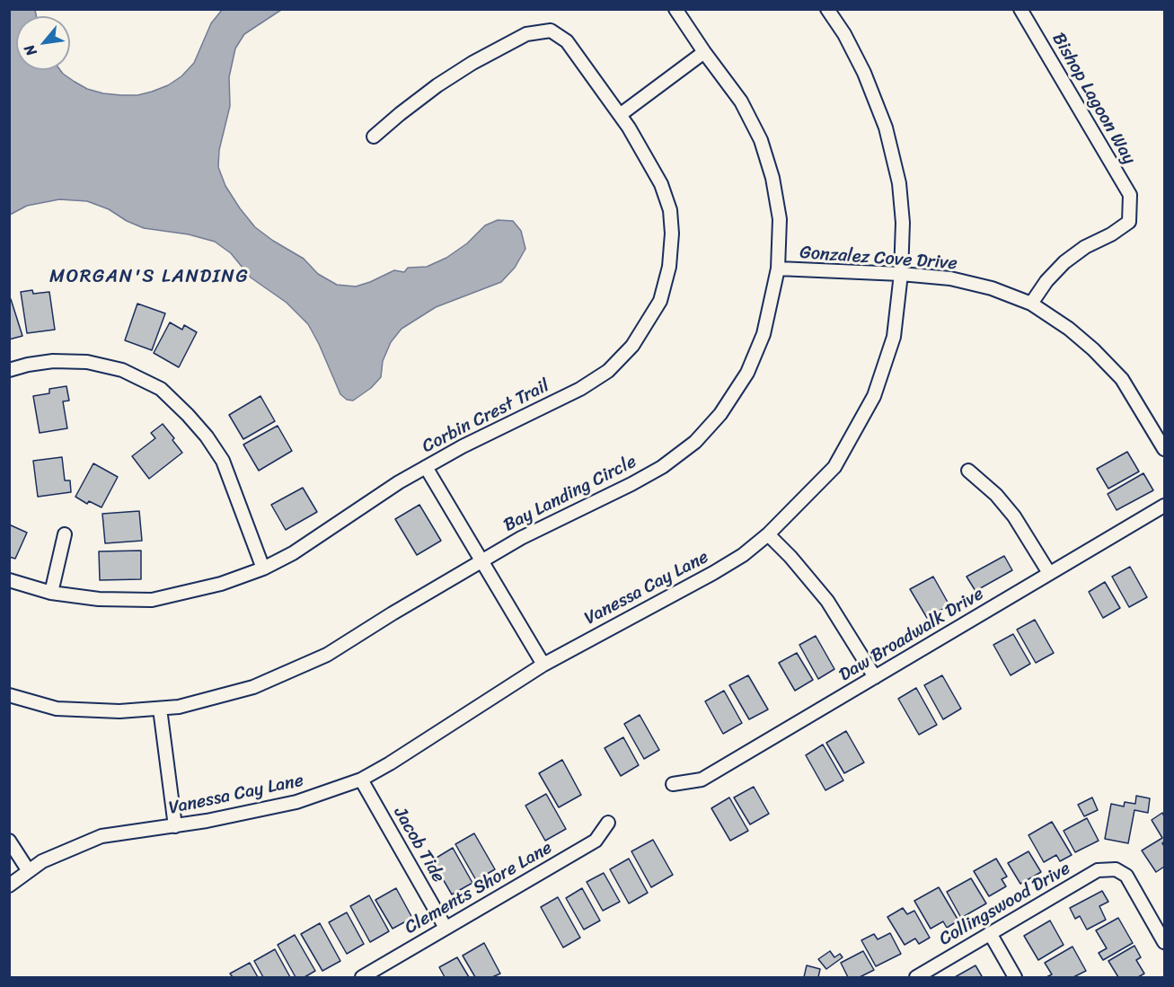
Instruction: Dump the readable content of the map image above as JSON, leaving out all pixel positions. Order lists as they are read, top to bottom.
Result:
{
  "streets": {
    "street": [
      "Bishop Lagoon Way",
      "Gonzalez Cove Drive",
      "Corbin Crest Trail",
      "Bay Landing Circle",
      "Vanessa Cay Lane",
      "Daw Broadwalk Drive",
      "Jacob Tide",
      "Clements Shore Lane",
      "Collingswood Drive"
    ]
  },
  "crossings": [
    ["Bishop Lagoon Way", "Gonzalez Cove Drive"],
    ["Gonzalez Cove Drive", "Bay Landing Circle"],
    ["Gonzalez Cove Drive", "Vanessa Cay Lane"],
    ["Vanessa Cay Lane", "Jacob Tide"],
    ["Jacob Tide", "Clements Shore Lane"]
  ],
  "districts": ["MORGAN'S LANDING"],
  "north": "bottom left"
}
